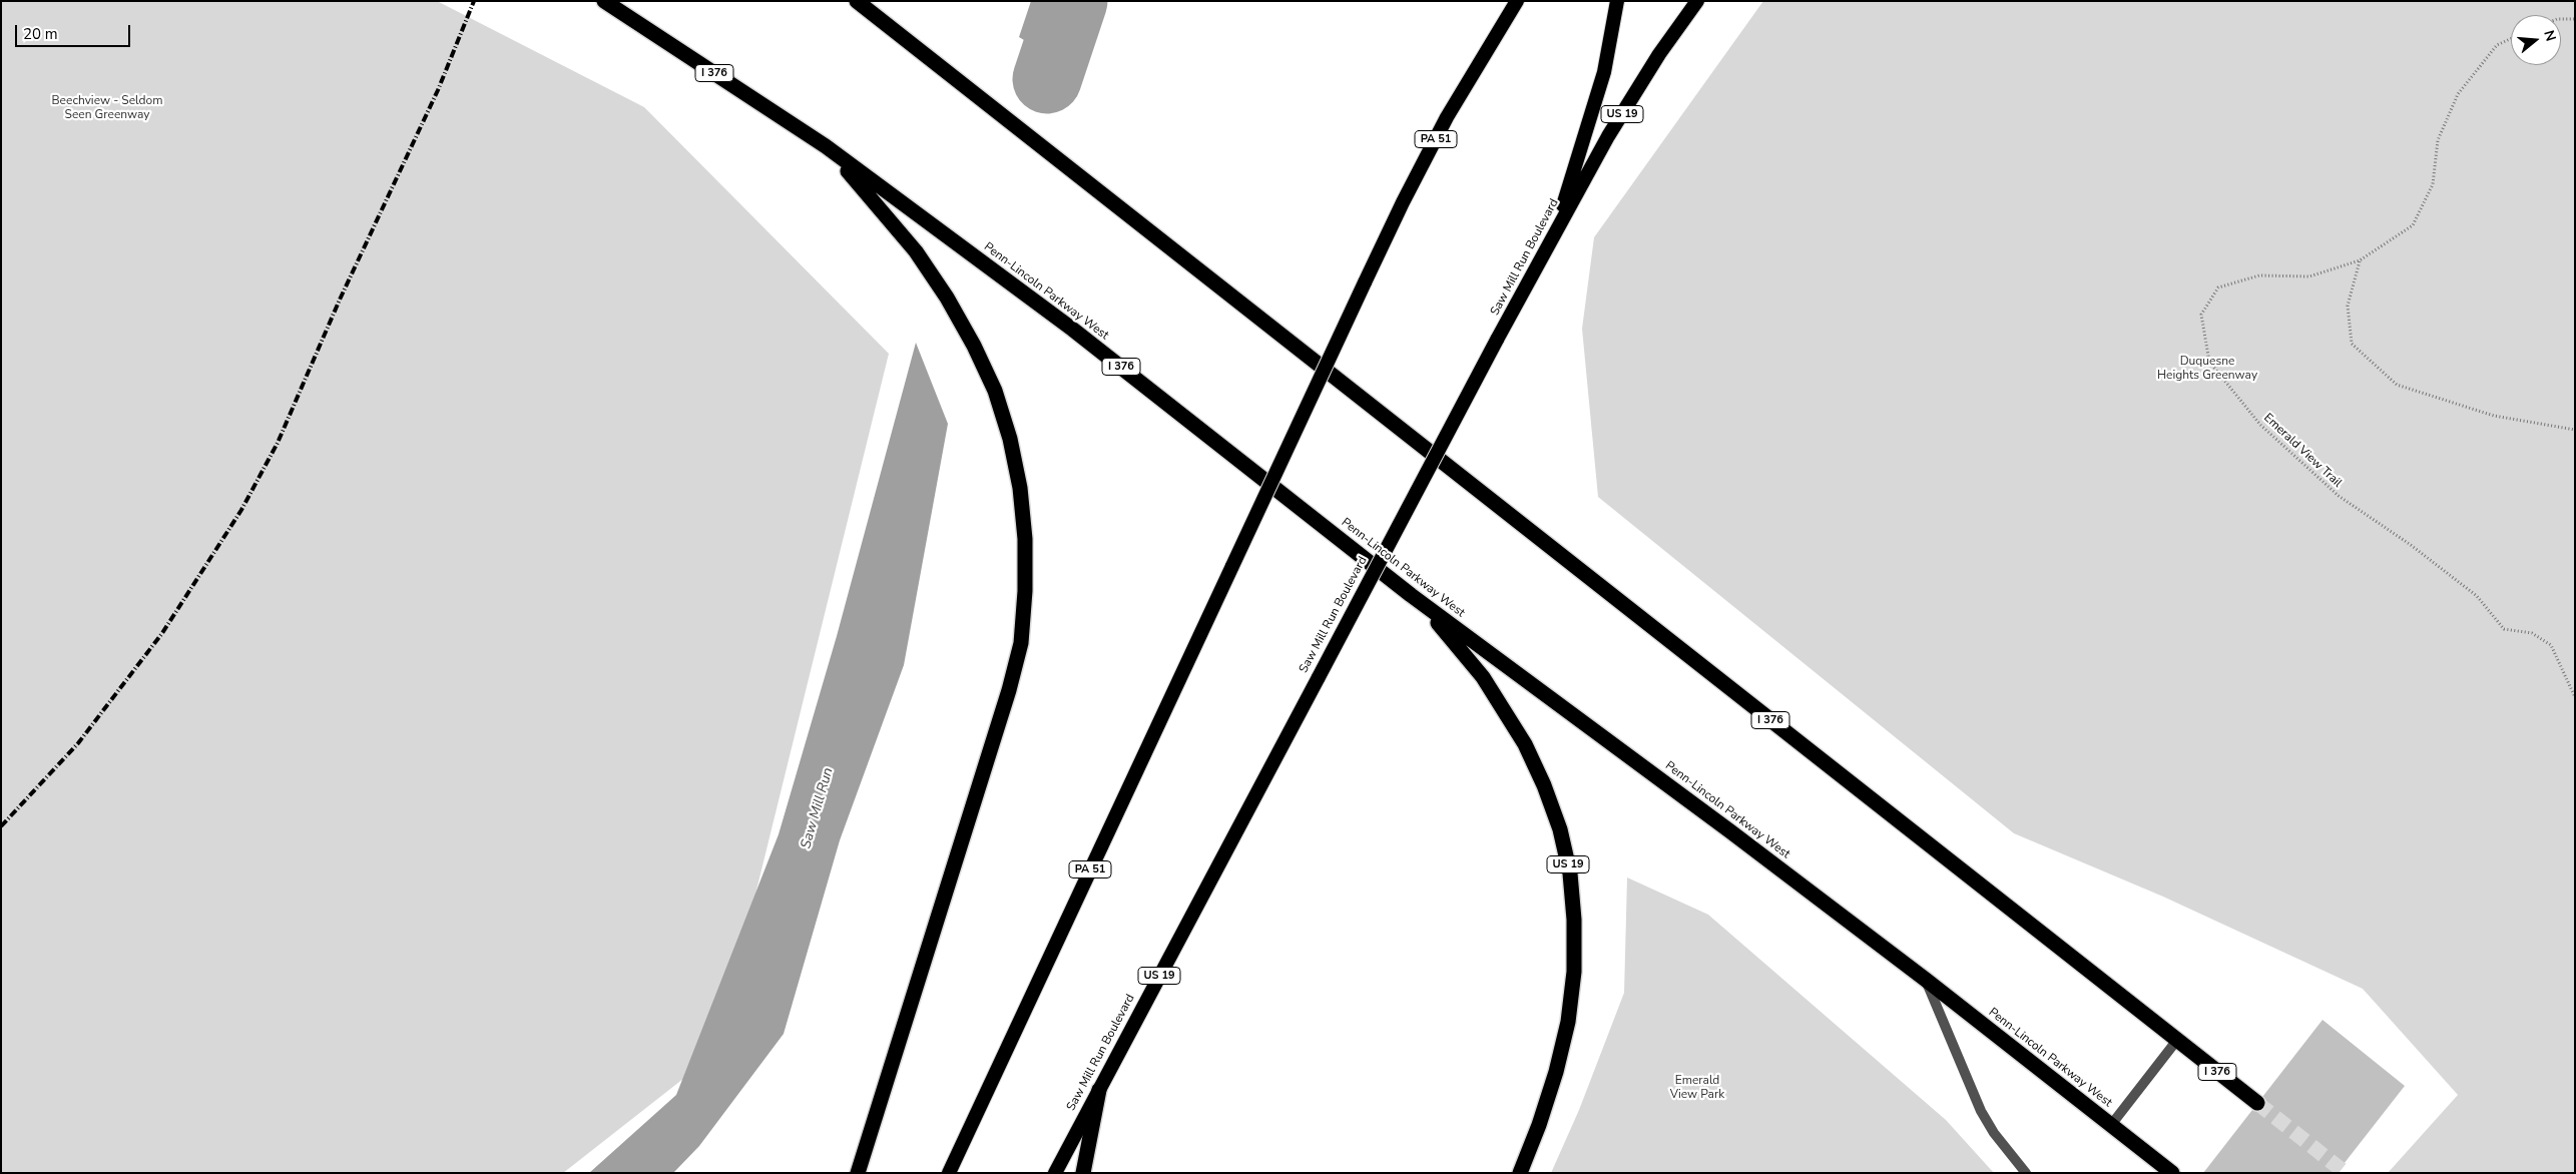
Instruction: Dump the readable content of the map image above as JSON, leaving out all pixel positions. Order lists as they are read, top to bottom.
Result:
{
  "streets": {
    "highway": [
      "I 376",
      "US 19",
      "PA 51",
      "Saw Mill Run Boulevard",
      "Penn-Lincoln Parkway West"
    ],
    "path": ["Emerald View Trail"]
  },
  "crossings": [
    ["US 19", "Saw Mill Run Boulevard"],
    ["US 19", "Penn-Lincoln Parkway West"]
  ],
  "water": ["Saw Mill Run"],
  "parks": ["Beechview - Seldom Seen Greenway", "Duquesne Heights Greenway", "Emerald View Park"],
  "scale_bar": "20 m",
  "north": "right"
}
